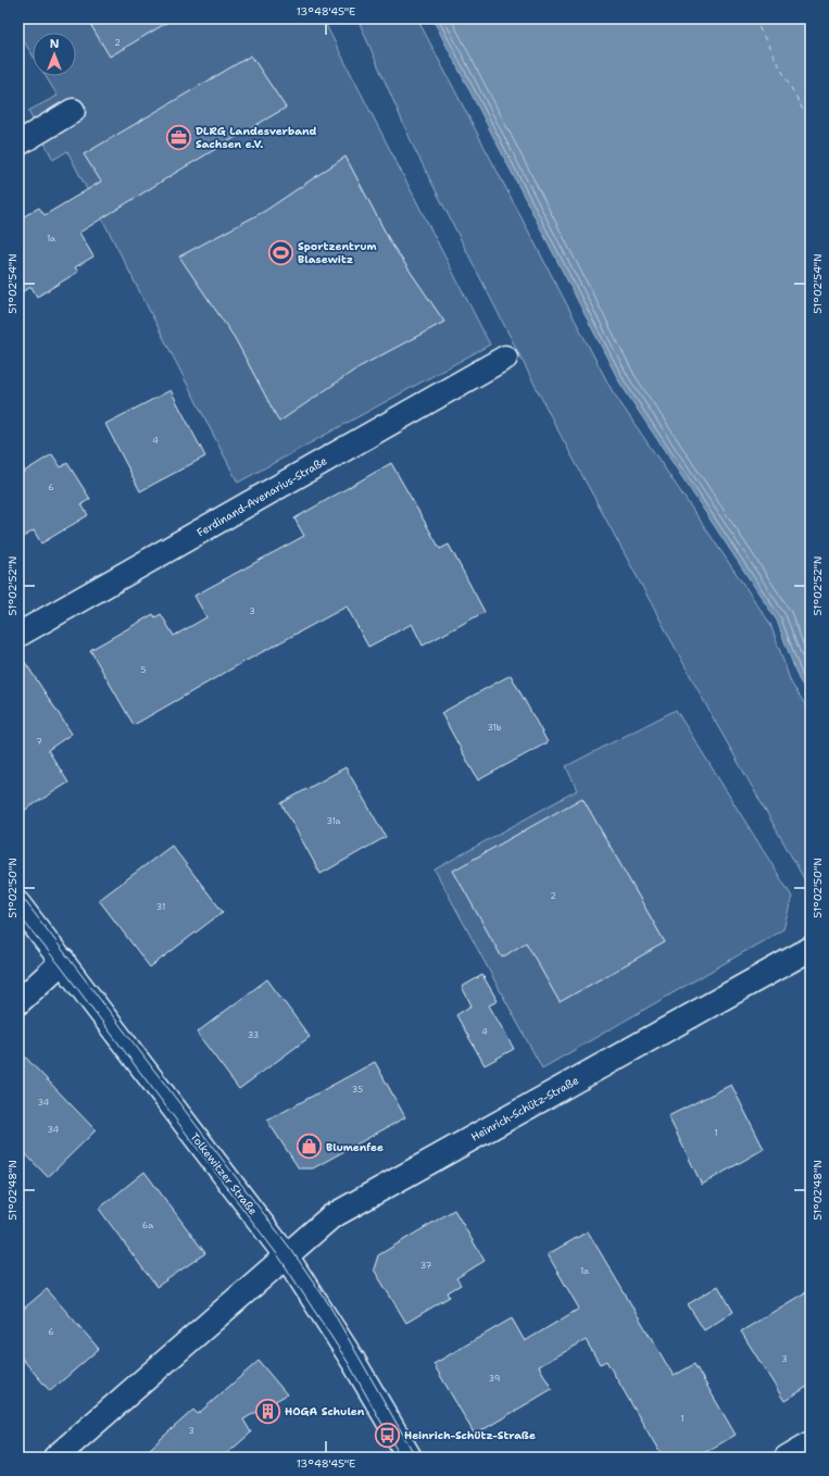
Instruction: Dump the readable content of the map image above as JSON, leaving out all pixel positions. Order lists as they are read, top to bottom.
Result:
{
  "streets": {
    "street": ["Ferdinand-Avenarius-Straße", "Heinrich-Schütz-Straße", "Tolkewitzer Straße"]
  },
  "crossings": [
    ["Heinrich-Schütz-Straße", "Tolkewitzer Straße"]
  ],
  "places": {
    "office": ["DLRG Landesverband Sachsen e.V."],
    "sports": ["Sportzentrum Blasewitz"],
    "shop": ["Blumenfee"],
    "building": ["HOGA Schulen"],
    "bus stop": ["Heinrich-Schütz-Straße"]
  },
  "house_numbers": [
    "2",
    "1a",
    "4",
    "6",
    "3",
    "5",
    "31b",
    "7",
    "31a",
    "2",
    "31",
    "4",
    "33",
    "35",
    "34",
    "34",
    "1",
    "6a",
    "37",
    "1a",
    "6",
    "3",
    "39",
    "1",
    "3"
  ],
  "north": "top",
  "coordinates": [
    "13°48'45\"E",
    "51°02'54\"N",
    "51°02'52\"N",
    "51°02'50\"N",
    "51°02'48\"N"
  ]
}
